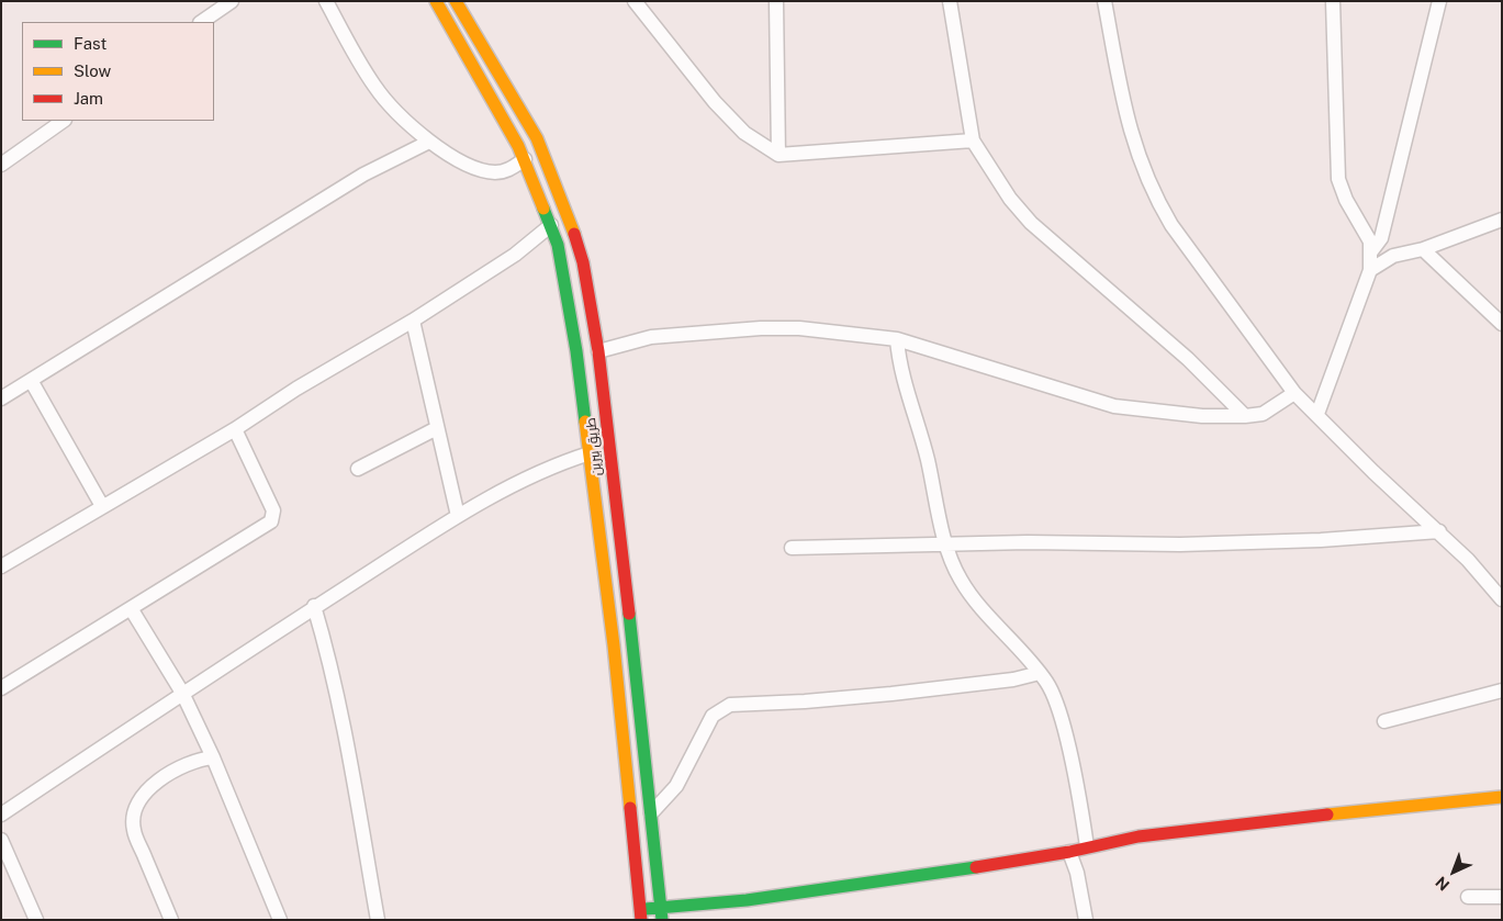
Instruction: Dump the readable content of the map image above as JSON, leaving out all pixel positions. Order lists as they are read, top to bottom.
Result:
{
  "streets": {
    "main road": ["طريق بيرين"]
  },
  "legend": ["Fast", "Slow", "Jam"],
  "north": "bottom left"
}
